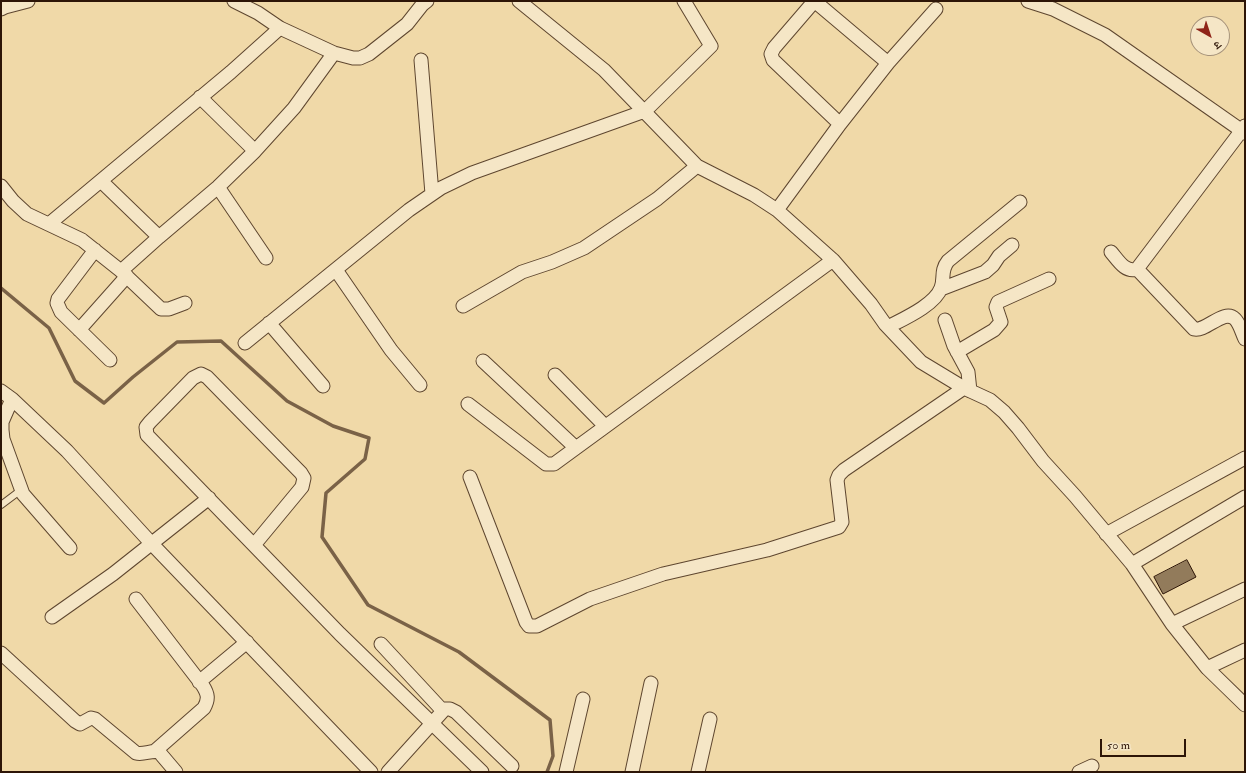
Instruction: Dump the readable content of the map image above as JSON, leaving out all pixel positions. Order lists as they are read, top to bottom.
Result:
{
  "scale_bar": "50 m",
  "north": "bottom right"
}
